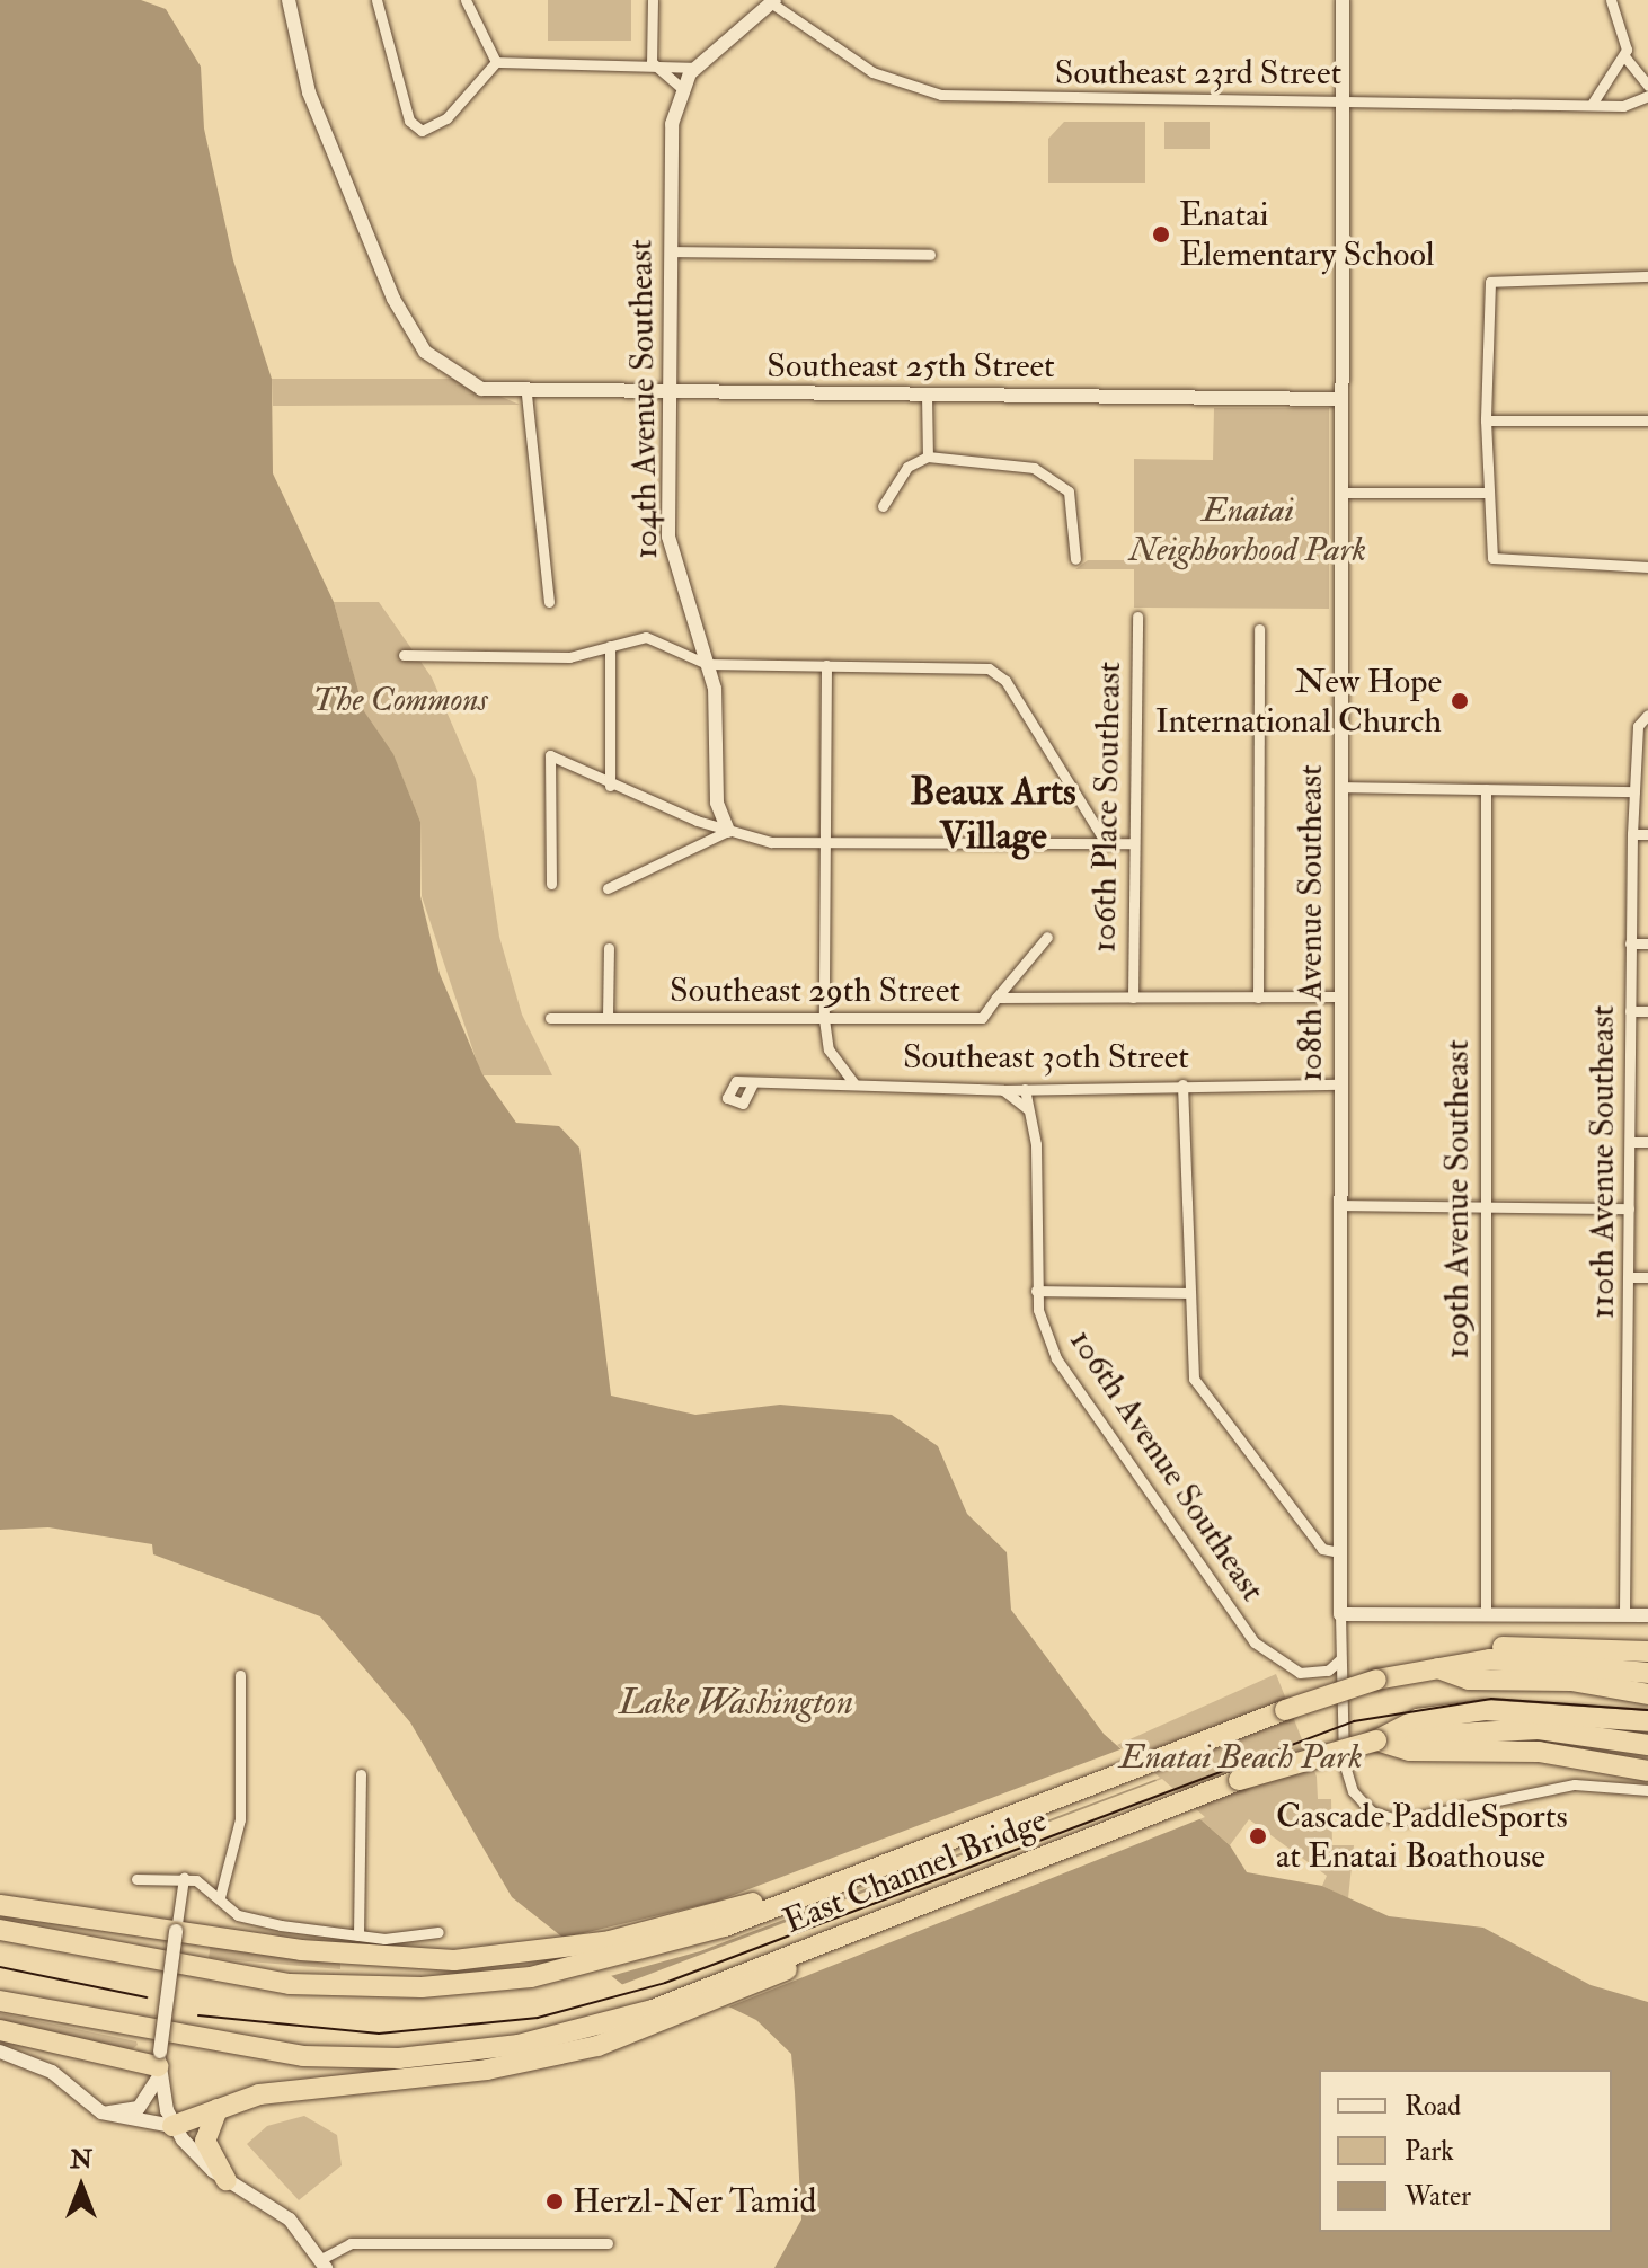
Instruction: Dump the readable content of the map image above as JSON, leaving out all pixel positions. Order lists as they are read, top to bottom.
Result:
{
  "streets": {
    "highway": ["East Channel Bridge"],
    "street": [
      "Southeast 23rd Street",
      "Southeast 25th Street",
      "104th Avenue Southeast",
      "106th Place Southeast",
      "108th Avenue Southeast",
      "Southeast 29th Street",
      "Southeast 30th Street",
      "110th Avenue Southeast",
      "109th Avenue Southeast",
      "106th Avenue Southeast"
    ]
  },
  "crossings": [
    ["Southeast 23rd Street", "104th Avenue Southeast"],
    ["Southeast 23rd Street", "108th Avenue Southeast"],
    ["Southeast 25th Street", "104th Avenue Southeast"],
    ["Southeast 25th Street", "108th Avenue Southeast"],
    ["106th Place Southeast", "Southeast 29th Street"],
    ["108th Avenue Southeast", "Southeast 29th Street"],
    ["108th Avenue Southeast", "Southeast 30th Street"],
    ["108th Avenue Southeast", "106th Avenue Southeast"],
    ["Southeast 30th Street", "106th Avenue Southeast"]
  ],
  "districts": ["Beaux Arts Village"],
  "water": ["Lake Washington"],
  "parks": ["Enatai Neighborhood Park", "The Commons", "Enatai Beach Park"],
  "places": [
    "Enatai Elementary School",
    "New Hope International Church",
    "Cascade PaddleSports at Enatai Boathouse",
    "Herzl-Ner Tamid"
  ],
  "legend": ["Road", "Park", "Water"],
  "north": "top"
}
